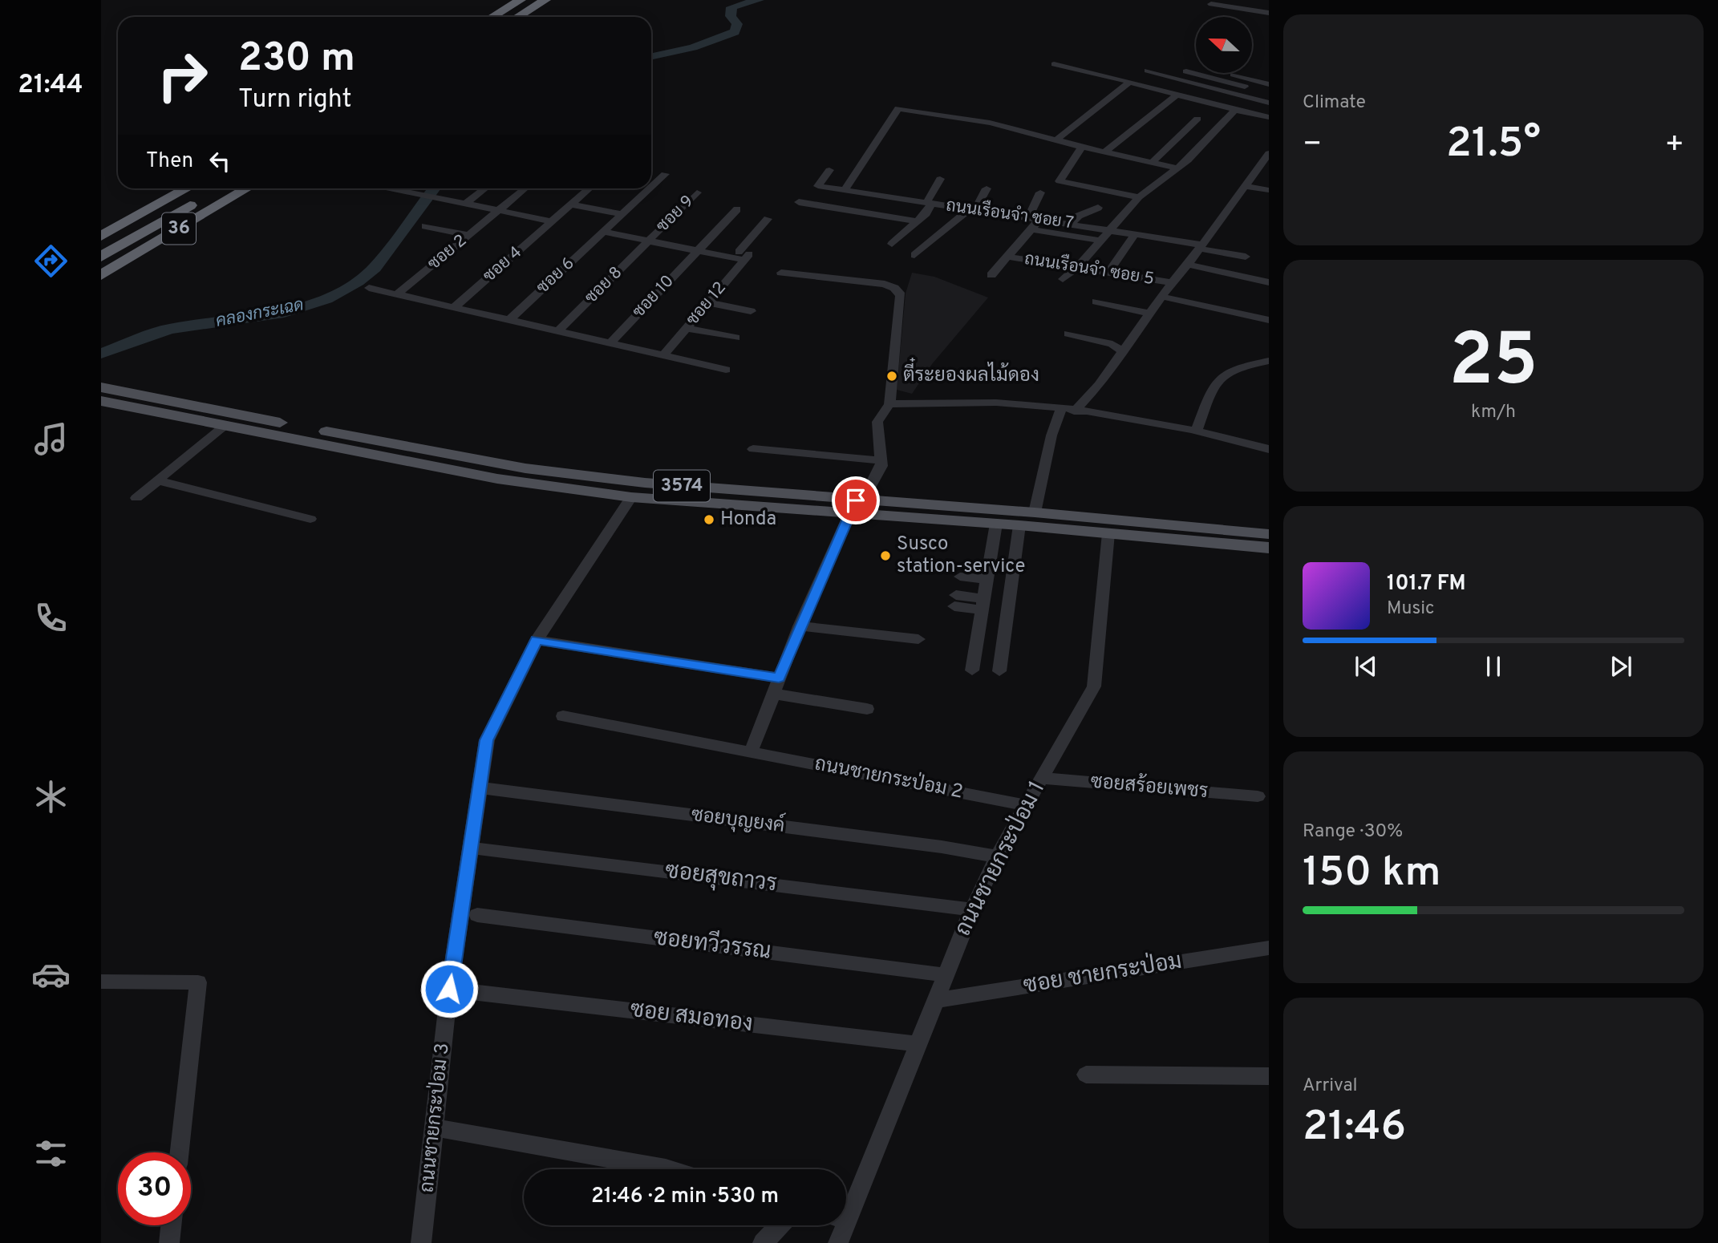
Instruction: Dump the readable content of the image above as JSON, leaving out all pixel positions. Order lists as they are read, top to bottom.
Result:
{
  "streets": {
    "highway": ["36"],
    "main road": ["3574"],
    "street": [
      "ซอย 9",
      "ถนนเรือนจำ ซอย 7",
      "ซอย 2",
      "ซอย 4",
      "ถนนเรือนจำ ซอย 5",
      "ซอย 6",
      "ซอย 8",
      "ซอย 10",
      "ซอย 12",
      "ถนนชายกระป่อม 2",
      "ซอยสร้อยเพชร",
      "ซอยบุญยงค์",
      "ถนนชายกระป่อม 1",
      "ซอยสุขถาวร",
      "ซอยทวีวรรณ",
      "ซอย ชายกระป่อม",
      "ซอย สมอทอง",
      "ถนนชายกระป่อม 3"
    ]
  },
  "crossings": [
    ["ซอย 9", "ซอย 8"],
    ["3574", "ถนนชายกระป่อม 1"],
    ["3574", "ถนนชายกระป่อม 3"],
    ["ถนนชายกระป่อม 2", "ถนนชายกระป่อม 1"],
    ["ซอยสร้อยเพชร", "ถนนชายกระป่อม 1"],
    ["ซอยบุญยงค์", "ถนนชายกระป่อม 1"],
    ["ซอยบุญยงค์", "ถนนชายกระป่อม 3"],
    ["ถนนชายกระป่อม 1", "ซอยสุขถาวร"],
    ["ถนนชายกระป่อม 1", "ซอยทวีวรรณ"],
    ["ถนนชายกระป่อม 1", "ซอย ชายกระป่อม"],
    ["ถนนชายกระป่อม 1", "ซอย สมอทอง"],
    ["ซอยสุขถาวร", "ถนนชายกระป่อม 3"]
  ],
  "water": ["คลองกระเฉด"],
  "places": ["ตี๋ระยองผลไม้ดอง", "Honda", "Susco station-service"],
  "north": "left",
  "page": {
    "tabs": "21:44",
    "tile": [
      "Climate",
      ["25", "km/h"],
      ["Range · 30%", "150 km"],
      ["Arrival", "21:46"]
    ],
    "turn": ["230 m", "Turn right"],
    "heat": ["−", "21.5°", "+"],
    "then": "Then",
    "song": ["101.7 FM", "Music"],
    "limit": "30",
    "trip": "21:46 · 2 min · 530 m"
  }
}
